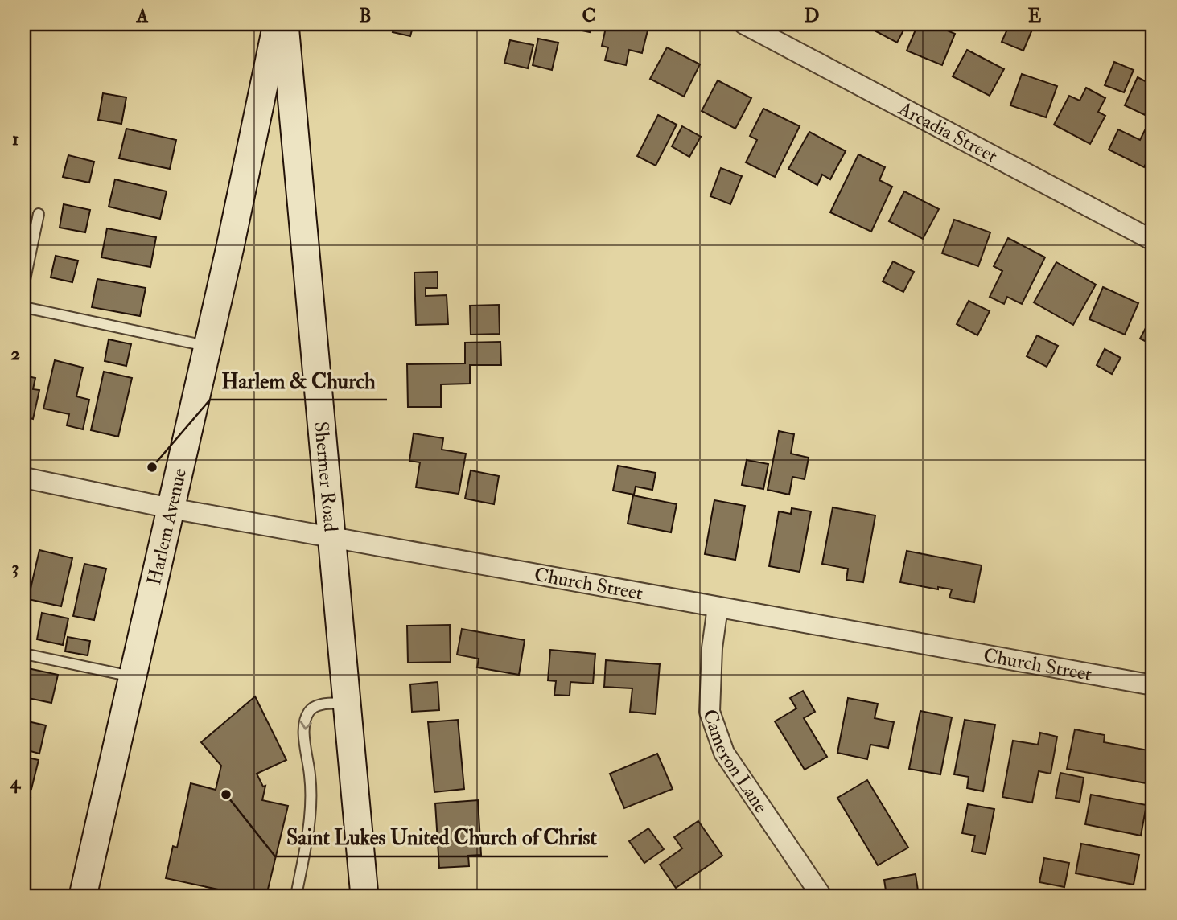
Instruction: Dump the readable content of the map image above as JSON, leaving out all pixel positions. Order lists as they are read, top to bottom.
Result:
{
  "streets": {
    "main road": ["Shermer Road", "Harlem Avenue"],
    "street": ["Arcadia Street", "Church Street", "Cameron Lane"]
  },
  "crossings": [
    ["Shermer Road", "Church Street"],
    ["Harlem Avenue", "Church Street"],
    ["Church Street", "Cameron Lane"]
  ],
  "places": ["Harlem & Church", "Saint Lukes United Church of Christ"],
  "grid": {
    "columns": [
      "A",
      "B",
      "C",
      "D",
      "E"
    ],
    "rows": [
      "1",
      "2",
      "3",
      "4"
    ]
  }
}
